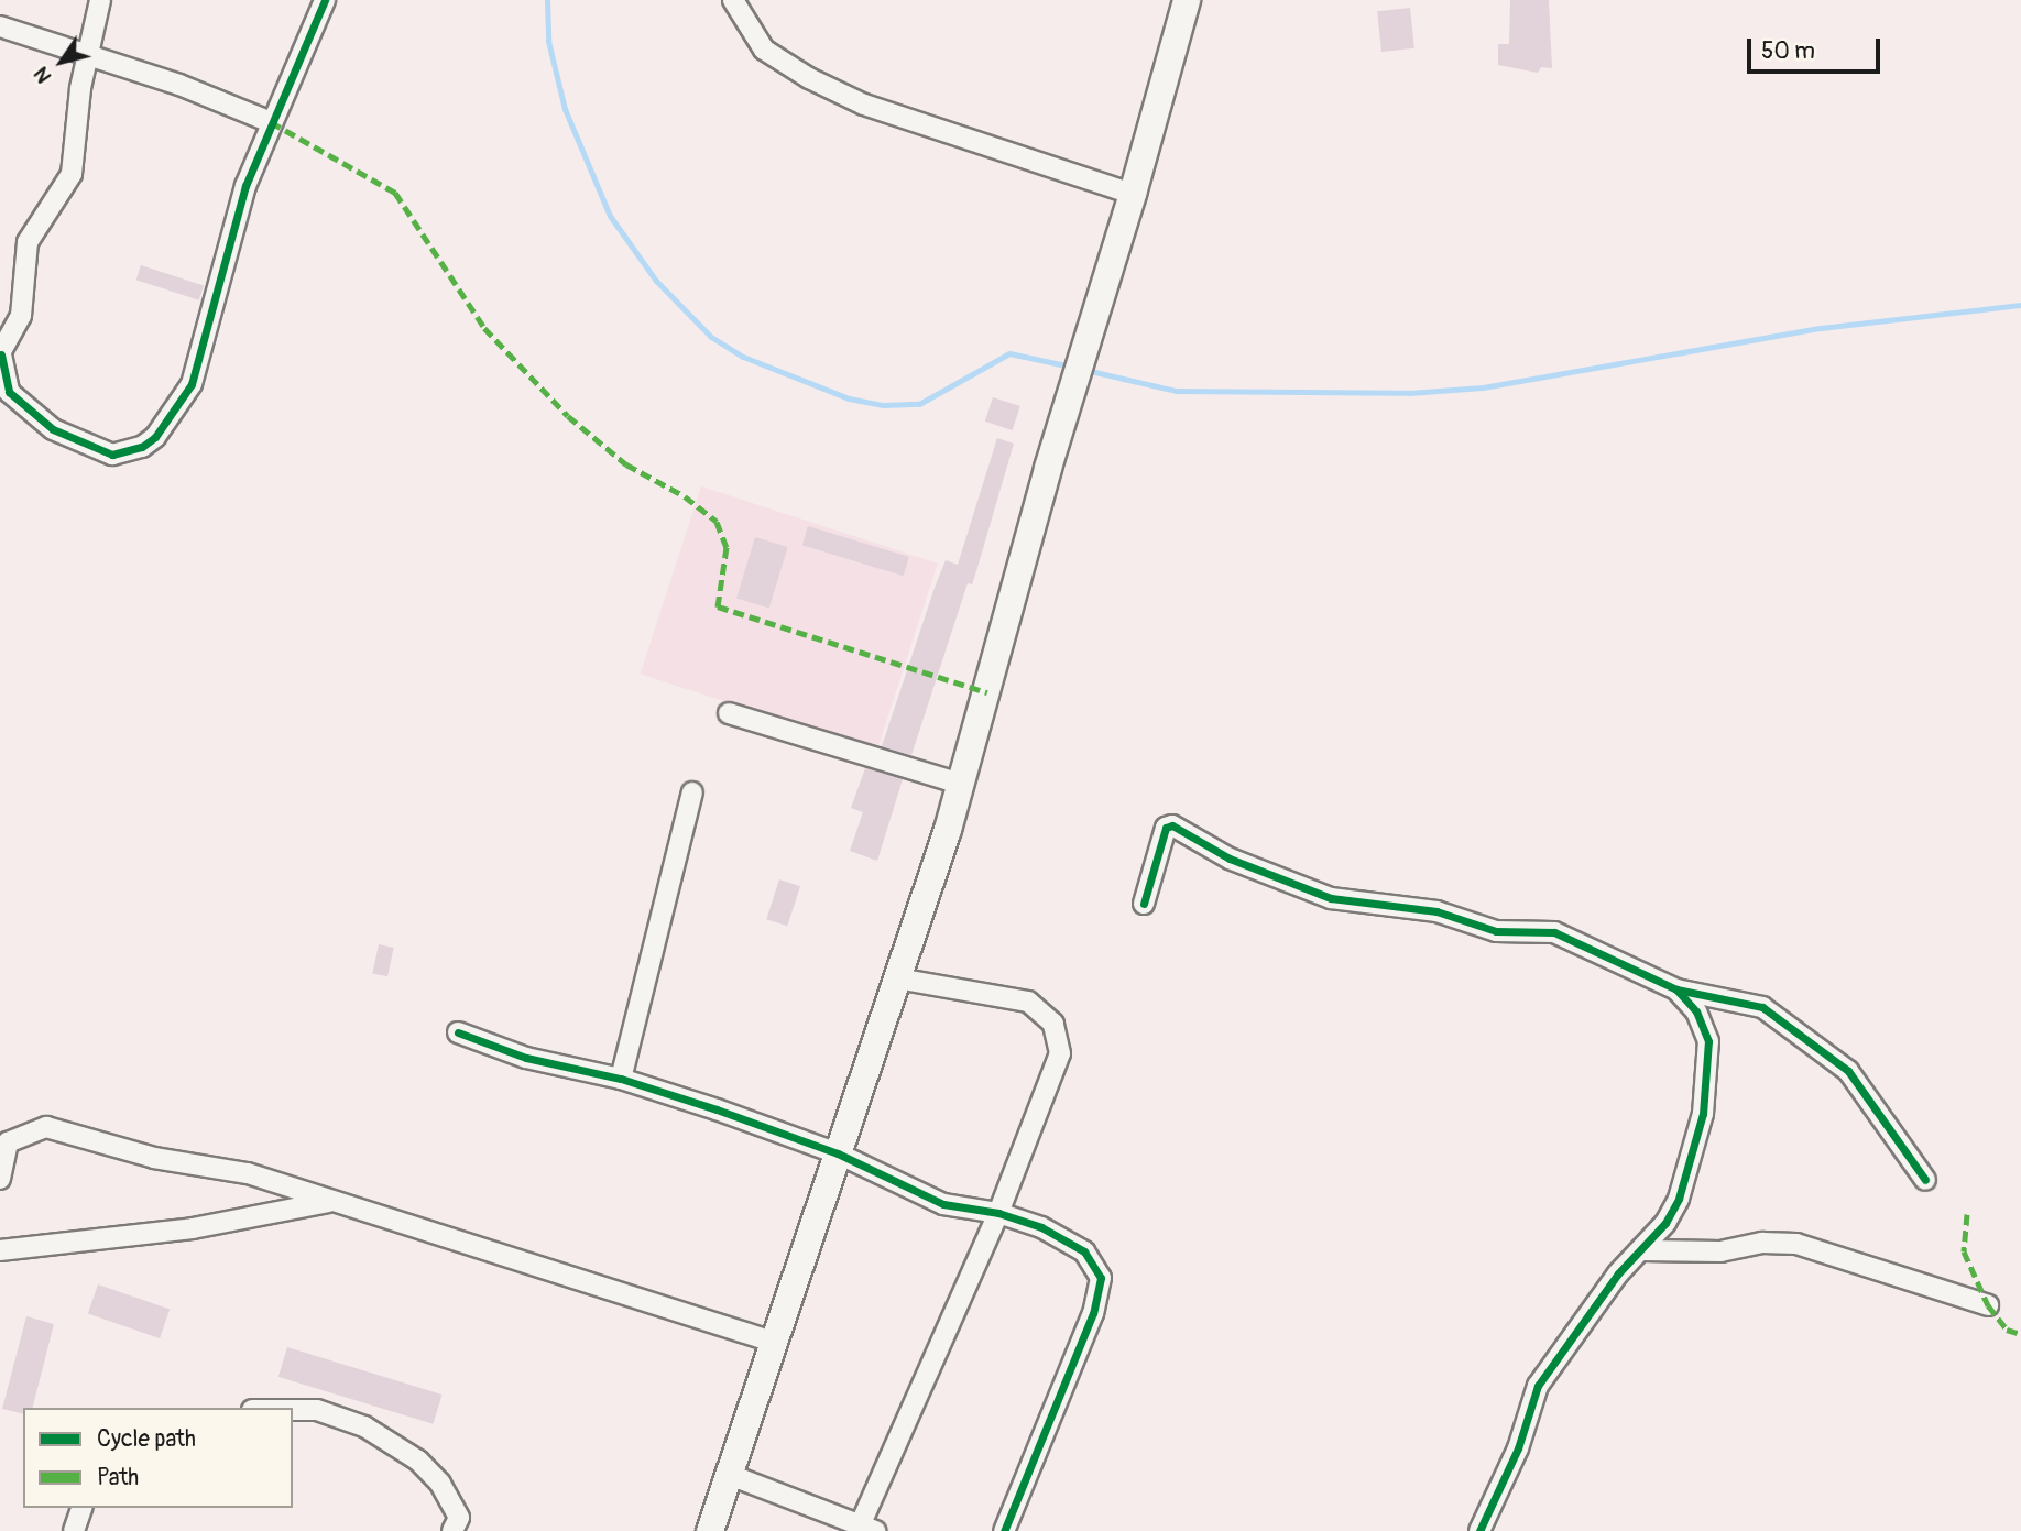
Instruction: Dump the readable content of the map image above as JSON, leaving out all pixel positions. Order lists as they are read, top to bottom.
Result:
{
  "legend": ["Cycle path", "Path"],
  "scale_bar": "50 m",
  "north": "bottom left"
}
